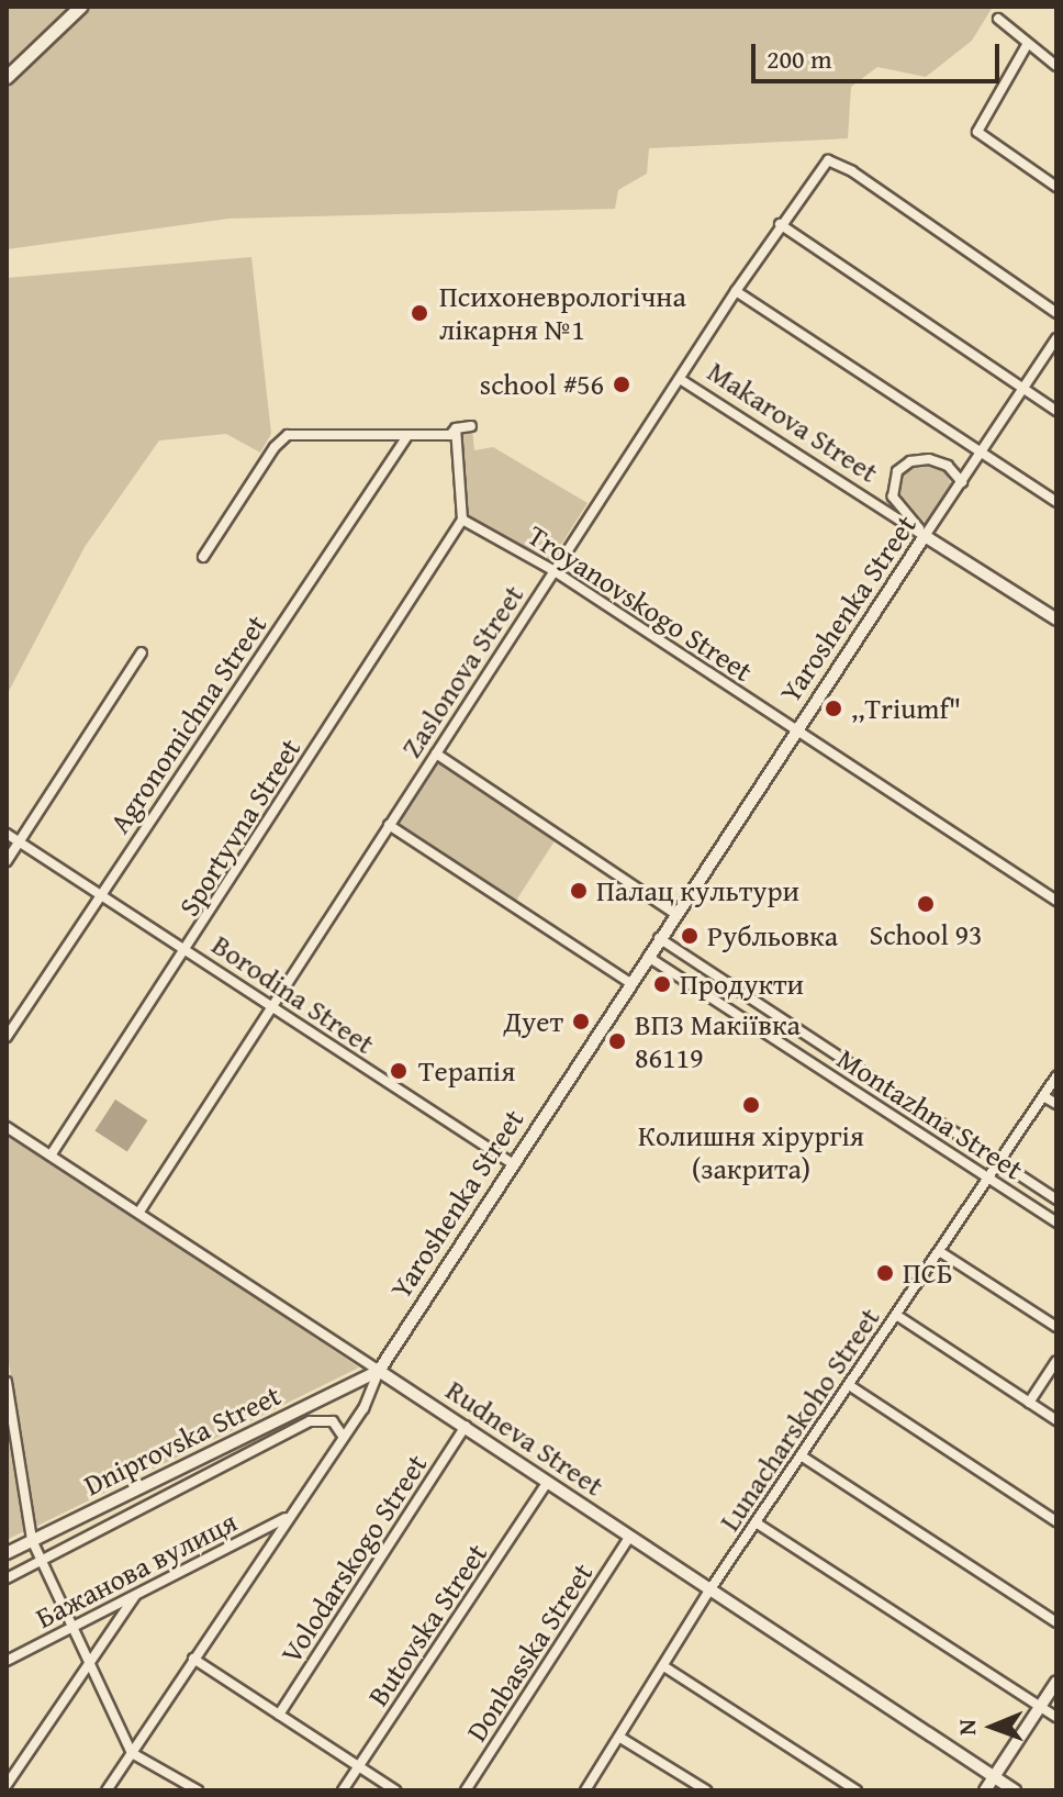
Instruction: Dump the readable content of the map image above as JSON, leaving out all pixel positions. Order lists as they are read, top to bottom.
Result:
{
  "streets": {
    "street": [
      "Makarova Street",
      "Troyanovskogo Street",
      "Yaroshenka Street",
      "Zaslonova Street",
      "Agronomichna Street",
      "Sportyvna Street",
      "Borodina Street",
      "Montazhna Street",
      "Lunacharskoho Street",
      "Rudneva Street",
      "Dniprovska Street",
      "Volodarskogo Street",
      "Бажанова вулиця",
      "Butovska Street",
      "Donbasska Street"
    ]
  },
  "crossings": [
    ["Makarova Street", "Yaroshenka Street"],
    ["Makarova Street", "Zaslonova Street"],
    ["Troyanovskogo Street", "Yaroshenka Street"],
    ["Troyanovskogo Street", "Zaslonova Street"],
    ["Troyanovskogo Street", "Sportyvna Street"],
    ["Yaroshenka Street", "Borodina Street"],
    ["Yaroshenka Street", "Montazhna Street"],
    ["Yaroshenka Street", "Rudneva Street"],
    ["Yaroshenka Street", "Dniprovska Street"],
    ["Yaroshenka Street", "Бажанова вулиця"],
    ["Zaslonova Street", "Borodina Street"],
    ["Zaslonova Street", "Rudneva Street"],
    ["Agronomichna Street", "Borodina Street"],
    ["Sportyvna Street", "Borodina Street"],
    ["Sportyvna Street", "Rudneva Street"],
    ["Montazhna Street", "Lunacharskoho Street"],
    ["Lunacharskoho Street", "Rudneva Street"],
    ["Rudneva Street", "Dniprovska Street"],
    ["Rudneva Street", "Volodarskogo Street"],
    ["Rudneva Street", "Butovska Street"],
    ["Rudneva Street", "Donbasska Street"]
  ],
  "places": [
    "Психоневрологічна лікарня №1",
    "school #56",
    ",,Triumf\"",
    "Палац культури",
    "School 93",
    "Рубльовка",
    "Продукти",
    "Дует",
    "ВПЗ Макіївка 86119",
    "Терапія",
    "Колишня хірургія (закрита)",
    "ПСБ"
  ],
  "scale_bar": "200 m",
  "north": "left"
}
